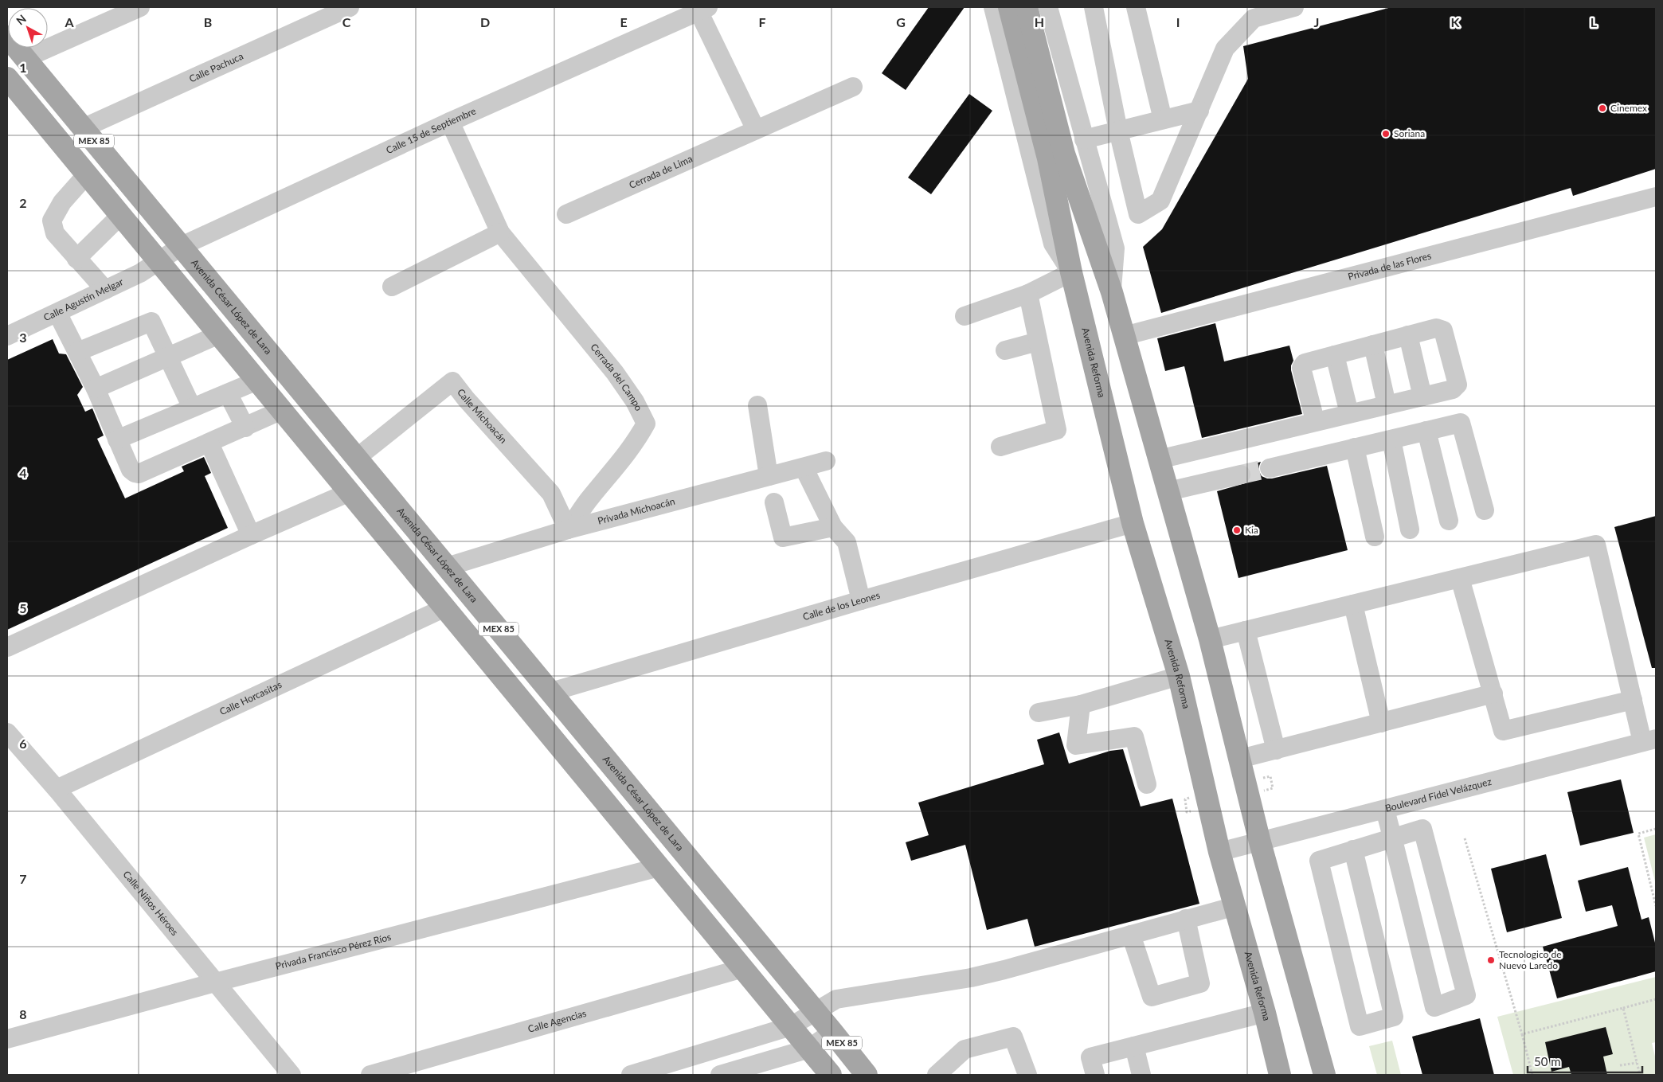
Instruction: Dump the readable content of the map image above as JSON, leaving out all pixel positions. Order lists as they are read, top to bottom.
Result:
{
  "streets": {
    "main road": ["MEX 85", "Avenida César López de Lara", "Avenida Reforma"],
    "street": [
      "Calle Pachuca",
      "Calle 15 de Septiembre",
      "Cerrada de Lima",
      "Privada de las Flores",
      "Calle Agustín Melgar",
      "Cerrada del Campo",
      "Calle Michoacán",
      "Privada Michoacán",
      "Calle de los Leones",
      "Calle Horcasitas",
      "Boulevard Fidel Velázquez",
      "Calle Niños Héroes",
      "Privada Francisco Pérez Ríos",
      "Calle Agencias"
    ]
  },
  "crossings": [
    ["Calle Pachuca", "Avenida César López de Lara"],
    ["Calle 15 de Septiembre", "MEX 85"],
    ["Calle 15 de Septiembre", "Calle Agustín Melgar"],
    ["Calle 15 de Septiembre", "Avenida César López de Lara"],
    ["Calle 15 de Septiembre", "Cerrada del Campo"],
    ["MEX 85", "Calle Agustín Melgar"],
    ["MEX 85", "Calle Horcasitas"],
    ["MEX 85", "Privada Francisco Pérez Ríos"],
    ["MEX 85", "Calle Agencias"],
    ["Avenida César López de Lara", "Calle Michoacán"],
    ["Avenida César López de Lara", "Privada Michoacán"],
    ["Avenida César López de Lara", "Calle de los Leones"],
    ["Avenida Reforma", "Calle de los Leones"],
    ["Avenida Reforma", "Boulevard Fidel Velázquez"],
    ["Cerrada del Campo", "Calle Michoacán"],
    ["Cerrada del Campo", "Privada Michoacán"],
    ["Calle Michoacán", "Privada Michoacán"],
    ["Calle Horcasitas", "Calle Niños Héroes"],
    ["Calle Niños Héroes", "Privada Francisco Pérez Ríos"]
  ],
  "places": [
    "Cinemex",
    "Soriana",
    "Kia",
    "Tecnologico de Nuevo Laredo"
  ],
  "scale_bar": "50 m",
  "north": "top left",
  "grid": {
    "columns": [
      "A",
      "B",
      "C",
      "D",
      "E",
      "F",
      "G",
      "H",
      "I",
      "J",
      "K",
      "L"
    ],
    "rows": [
      "1",
      "2",
      "3",
      "4",
      "5",
      "6",
      "7",
      "8"
    ]
  }
}
